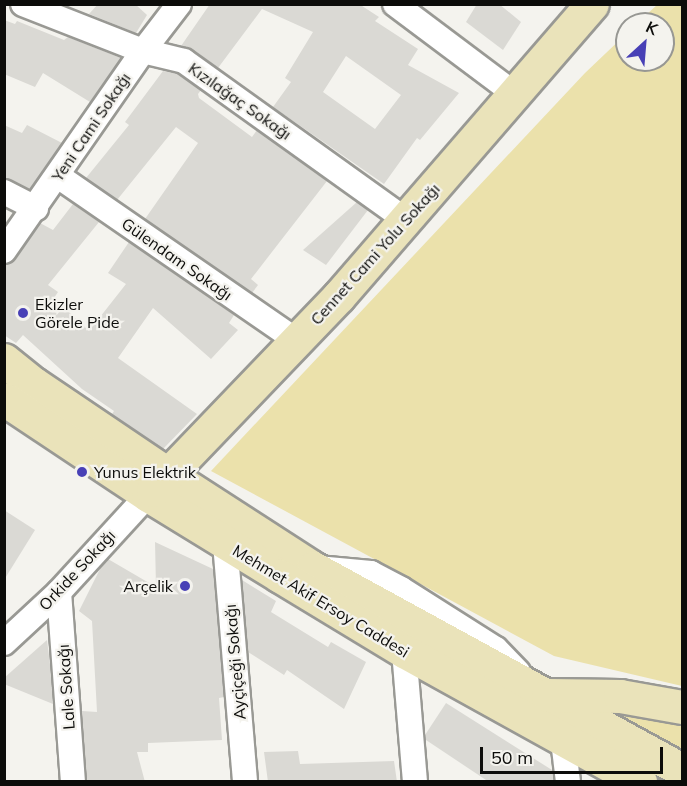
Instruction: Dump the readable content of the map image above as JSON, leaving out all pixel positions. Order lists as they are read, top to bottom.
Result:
{
  "streets": {
    "main road": ["Cennet Cami Yolu Sokağı", "Mehmet Akif Ersoy Caddesi"],
    "street": [
      "Kızılağaç Sokağı",
      "Yeni Cami Sokağı",
      "Gülendam Sokağı",
      "Orkide Sokağı",
      "Ayçiçeği Sokağı",
      "Lale Sokağı"
    ]
  },
  "crossings": [
    ["Kızılağaç Sokağı", "Yeni Cami Sokağı"],
    ["Kızılağaç Sokağı", "Cennet Cami Yolu Sokağı"],
    ["Yeni Cami Sokağı", "Gülendam Sokağı"],
    ["Cennet Cami Yolu Sokağı", "Gülendam Sokağı"],
    ["Cennet Cami Yolu Sokağı", "Orkide Sokağı"],
    ["Cennet Cami Yolu Sokağı", "Mehmet Akif Ersoy Caddesi"],
    ["Orkide Sokağı", "Mehmet Akif Ersoy Caddesi"],
    ["Orkide Sokağı", "Lale Sokağı"],
    ["Mehmet Akif Ersoy Caddesi", "Ayçiçeği Sokağı"]
  ],
  "places": ["Ekizler Görele Pide", "Yunus Elektrik", "Arçelik"],
  "scale_bar": "50 m",
  "north": "top right"
}
